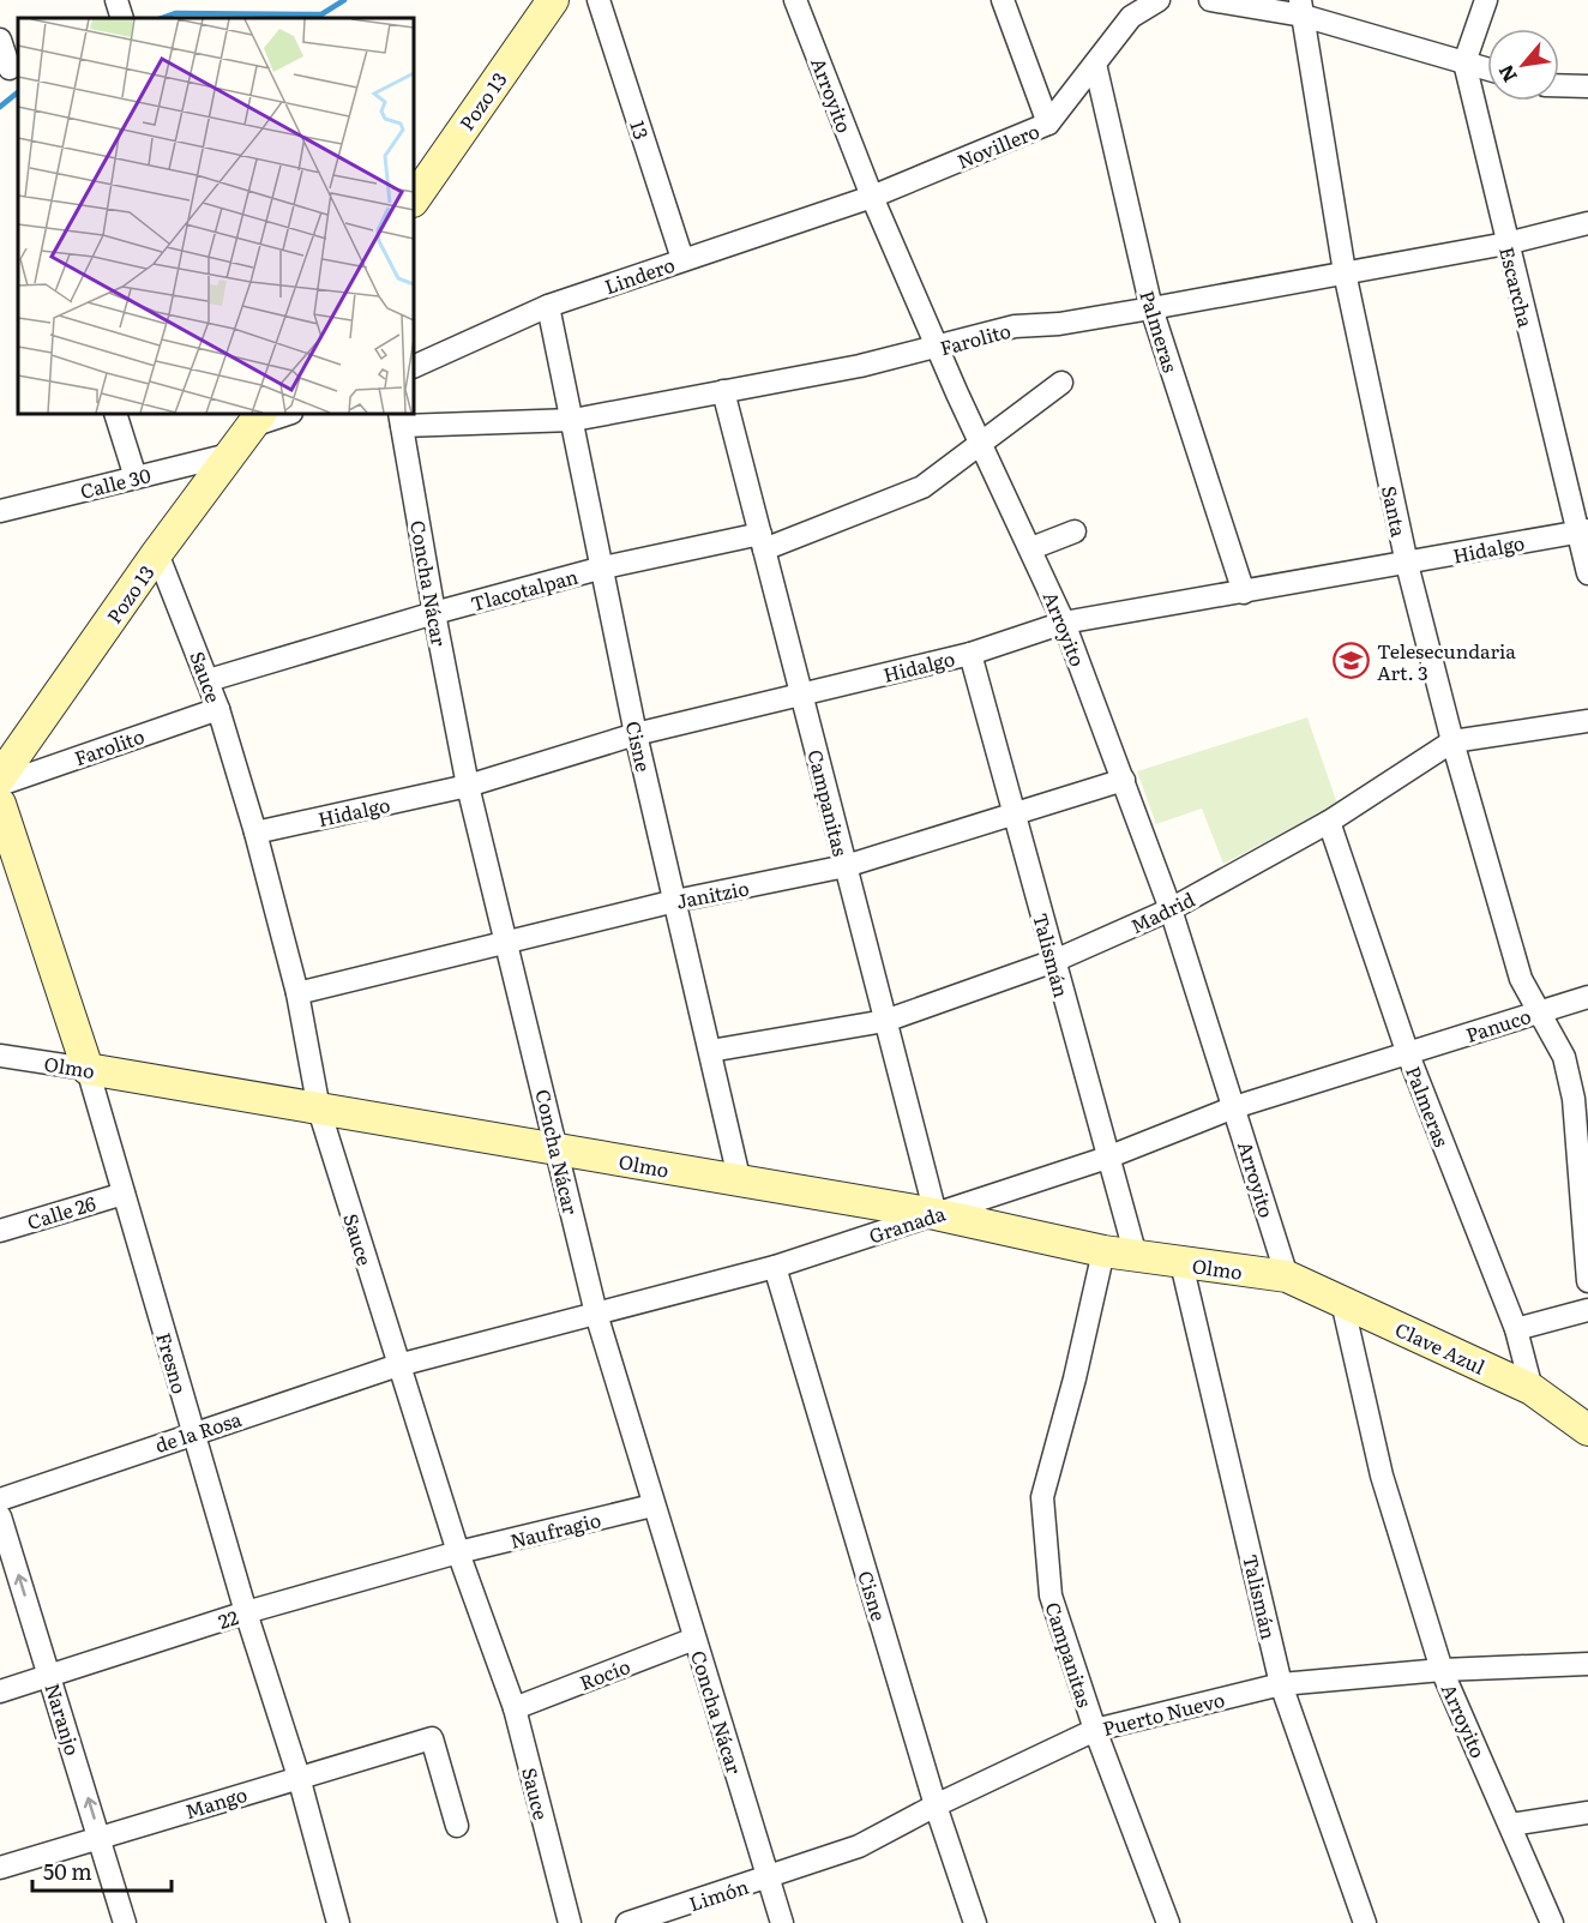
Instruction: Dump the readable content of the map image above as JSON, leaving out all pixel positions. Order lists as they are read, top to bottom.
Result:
{
  "streets": {
    "main road": [
      "Pozo 13",
      "Olmo",
      "Clave Azul",
      "Fresno"
    ],
    "street": [
      "Arroyito",
      "13",
      "Novillero",
      "Lindero",
      "Escarcha",
      "Palmeras",
      "Farolito",
      "Calle 30",
      "Santa",
      "Hidalgo",
      "Concha Nácar",
      "Tlacotalpan",
      "Sauce",
      "Cisne",
      "Campanitas",
      "Janitzio",
      "Madrid",
      "Talismán",
      "Panuco",
      "Calle 26",
      "Granada",
      "de la Rosa",
      "Naufragio",
      "22",
      "Rocío",
      "Puerto Nuevo",
      "Naranjo",
      "Mango",
      "Limón"
    ]
  },
  "crossings": [
    ["Arroyito", "Novillero"],
    ["Arroyito", "Lindero"],
    ["Arroyito", "Farolito"],
    ["Arroyito", "Hidalgo"],
    ["Arroyito", "Tlacotalpan"],
    ["Arroyito", "Janitzio"],
    ["Arroyito", "Madrid"],
    ["Arroyito", "Olmo"],
    ["Arroyito", "Granada"],
    ["Arroyito", "Clave Azul"],
    ["Arroyito", "Puerto Nuevo"],
    ["Pozo 13", "Calle 30"],
    ["Pozo 13", "Sauce"],
    ["13", "Lindero"],
    ["Novillero", "Lindero"],
    ["Novillero", "Palmeras"],
    ["Lindero", "Cisne"],
    ["Escarcha", "Farolito"],
    ["Escarcha", "Hidalgo"],
    ["Palmeras", "Farolito"],
    ["Palmeras", "Hidalgo"],
    ["Palmeras", "Madrid"],
    ["Palmeras", "Panuco"],
    ["Palmeras", "Granada"],
    ["Palmeras", "Clave Azul"],
    ["Farolito", "Santa"],
    ["Farolito", "Concha Nácar"],
    ["Farolito", "Sauce"],
    ["Farolito", "Cisne"],
    ["Farolito", "Campanitas"],
    ["Santa", "Hidalgo"],
    ["Santa", "Madrid"],
    ["Santa", "Panuco"],
    ["Hidalgo", "Concha Nácar"],
    ["Hidalgo", "Sauce"],
    ["Hidalgo", "Cisne"],
    ["Hidalgo", "Campanitas"],
    ["Hidalgo", "Talismán"],
    ["Concha Nácar", "Tlacotalpan"],
    ["Concha Nácar", "Janitzio"],
    ["Concha Nácar", "Olmo"],
    ["Concha Nácar", "Granada"],
    ["Concha Nácar", "Naufragio"],
    ["Concha Nácar", "Rocío"],
    ["Concha Nácar", "Puerto Nuevo"],
    ["Concha Nácar", "Limón"],
    ["Tlacotalpan", "Sauce"],
    ["Tlacotalpan", "Cisne"],
    ["Tlacotalpan", "Campanitas"],
    ["Sauce", "Janitzio"],
    ["Sauce", "Olmo"],
    ["Sauce", "Granada"],
    ["Sauce", "de la Rosa"],
    ["Sauce", "Naufragio"],
    ["Sauce", "22"],
    ["Sauce", "Rocío"],
    ["Cisne", "Janitzio"],
    ["Cisne", "Madrid"],
    ["Cisne", "Olmo"],
    ["Cisne", "Granada"],
    ["Cisne", "Puerto Nuevo"],
    ["Campanitas", "Janitzio"],
    ["Campanitas", "Madrid"],
    ["Campanitas", "Olmo"],
    ["Campanitas", "Granada"],
    ["Campanitas", "Puerto Nuevo"],
    ["Janitzio", "Talismán"],
    ["Madrid", "Talismán"],
    ["Talismán", "Olmo"],
    ["Talismán", "Granada"],
    ["Talismán", "Puerto Nuevo"],
    ["Panuco", "Granada"],
    ["Olmo", "Granada"],
    ["Olmo", "Clave Azul"],
    ["Olmo", "Fresno"],
    ["Calle 26", "Fresno"],
    ["Granada", "de la Rosa"],
    ["Fresno", "de la Rosa"],
    ["Fresno", "22"],
    ["Fresno", "Mango"],
    ["Naufragio", "22"],
    ["22", "Naranjo"],
    ["Puerto Nuevo", "Limón"],
    ["Naranjo", "Mango"]
  ],
  "one_way": ["Naranjo"],
  "places": {
    "school or university": ["Telesecundaria Art. 3"]
  },
  "scale_bar": "50 m",
  "north": "bottom left"
}
